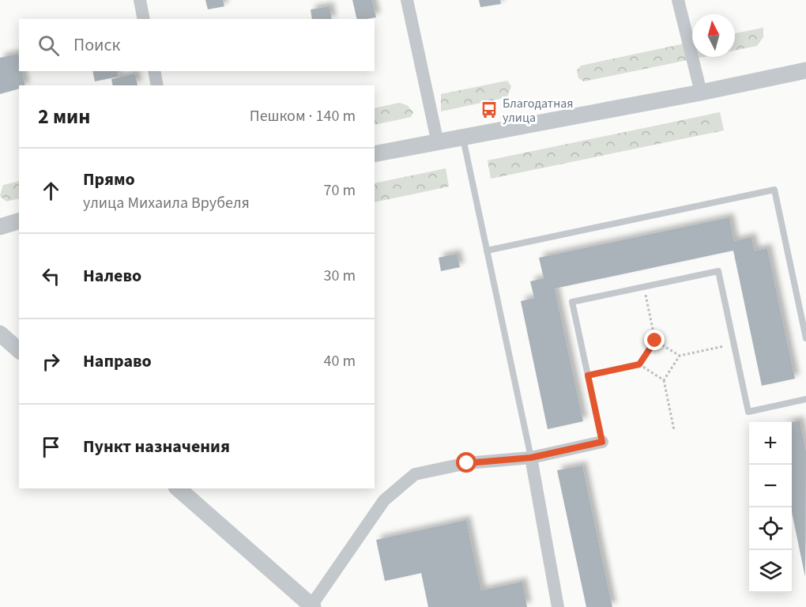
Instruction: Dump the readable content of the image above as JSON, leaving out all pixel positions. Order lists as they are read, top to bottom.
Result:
{
  "places": {
    "bus stop": ["Благодатная улица"]
  },
  "north": "top",
  "page": {
    "search": "Поиск",
    "heading": ["2 мин", "Пешком · 140 m"],
    "list": [
      ["Прямо", "улица Михаила Врубеля", "70 m"],
      ["Налево", "30 m"],
      ["Направо", "40 m"],
      "Пункт назначения"
    ],
    "map_buttons": ["+", "−"]
  }
}
